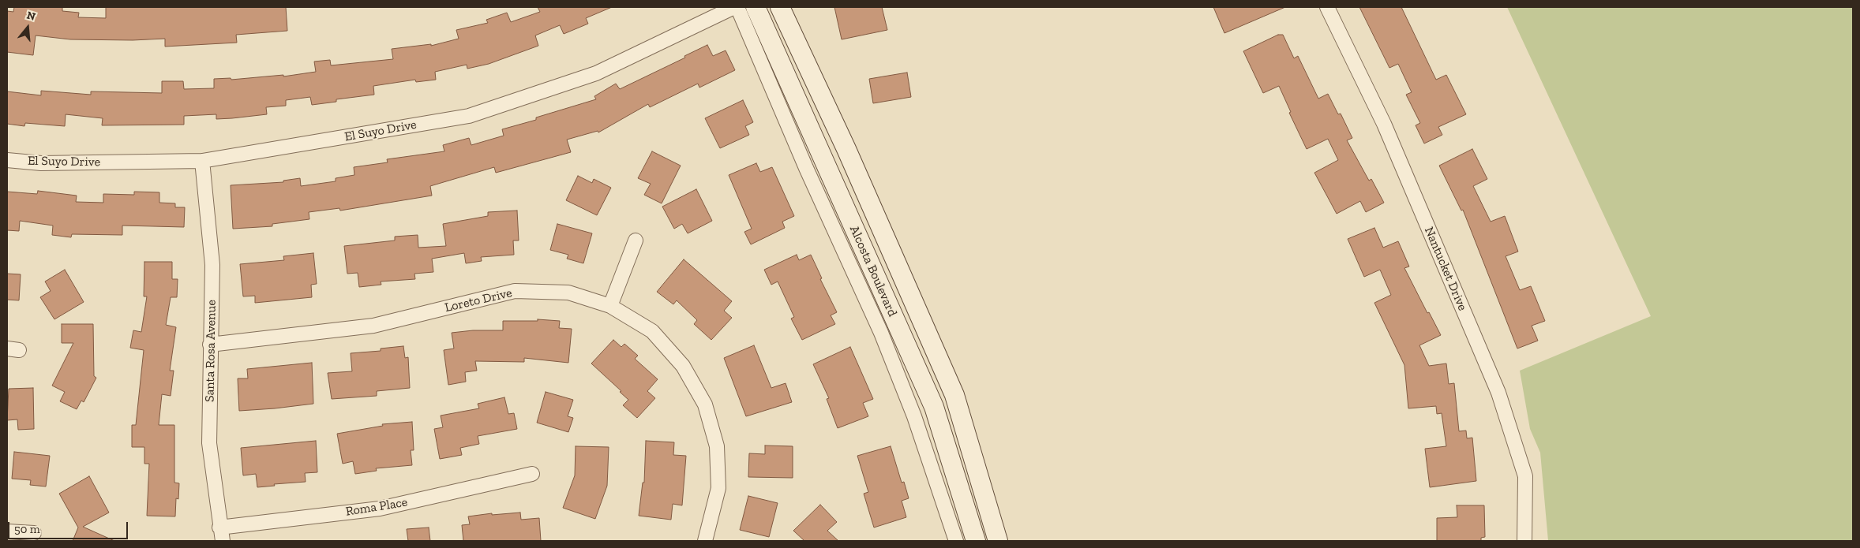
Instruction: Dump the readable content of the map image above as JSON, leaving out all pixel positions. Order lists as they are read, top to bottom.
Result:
{
  "streets": {
    "main road": ["Alcosta Boulevard"],
    "street": [
      "El Suyo Drive",
      "Nantucket Drive",
      "Loreto Drive",
      "Santa Rosa Avenue",
      "Roma Place"
    ]
  },
  "crossings": [
    ["El Suyo Drive", "Santa Rosa Avenue"],
    ["Loreto Drive", "Santa Rosa Avenue"],
    ["Santa Rosa Avenue", "Roma Place"]
  ],
  "scale_bar": "50 m",
  "north": "top"
}
